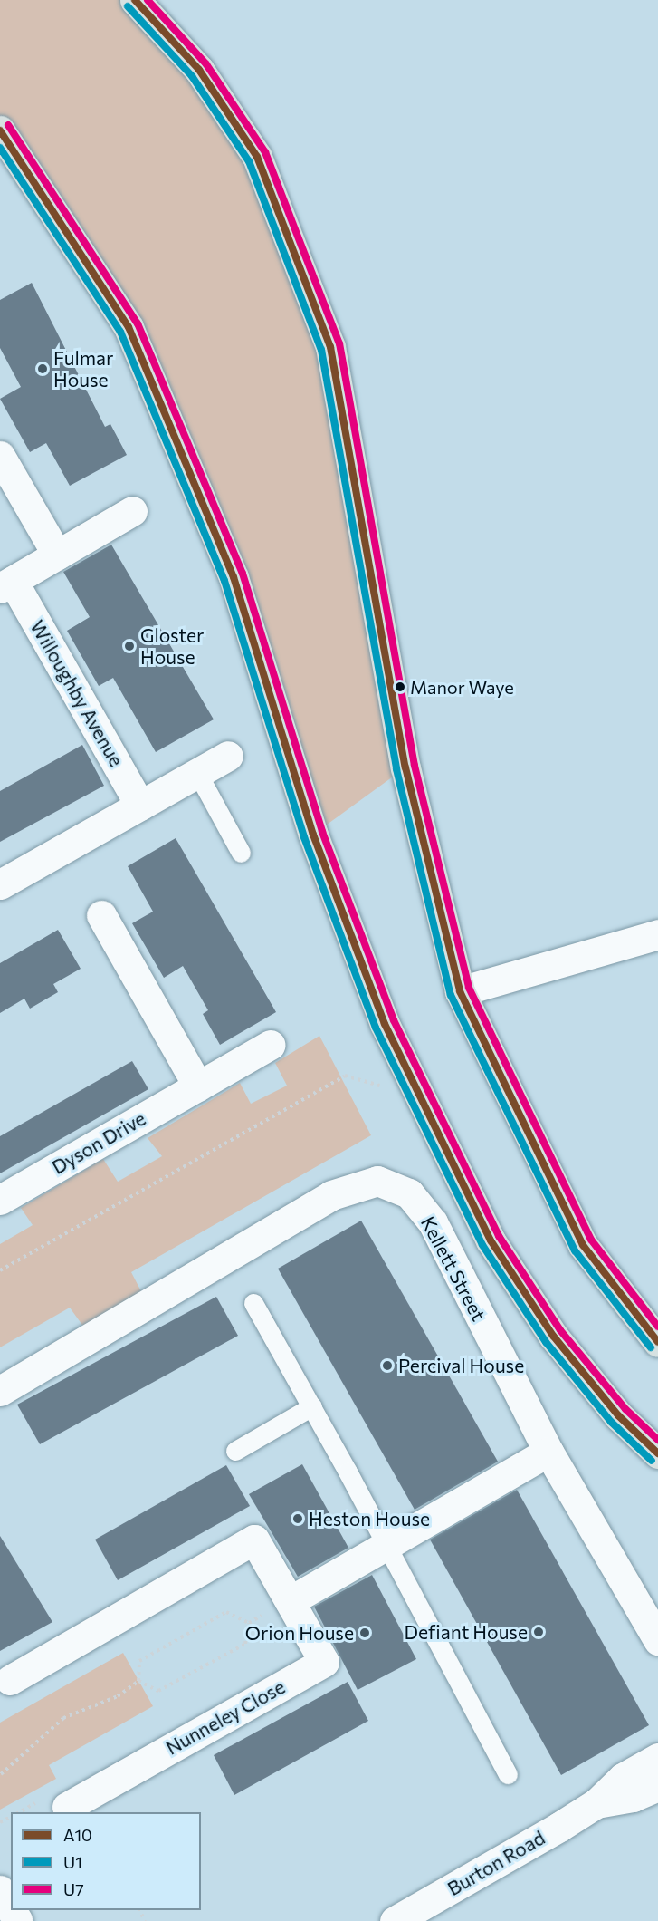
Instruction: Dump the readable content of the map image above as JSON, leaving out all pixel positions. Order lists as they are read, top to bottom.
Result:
{
  "streets": {
    "street": [
      "Willoughby Avenue",
      "Dyson Drive",
      "Kellett Street",
      "Nunneley Close",
      "Burton Road"
    ]
  },
  "places": [
    "Fulmar House",
    "Gloster House",
    "Manor Waye",
    "Percival House",
    "Heston House",
    "Defiant House",
    "Orion House"
  ],
  "lines": ["transit line A10", "transit line U7", "transit line U1"],
  "legend": ["A10", "U1", "U7"]
}
